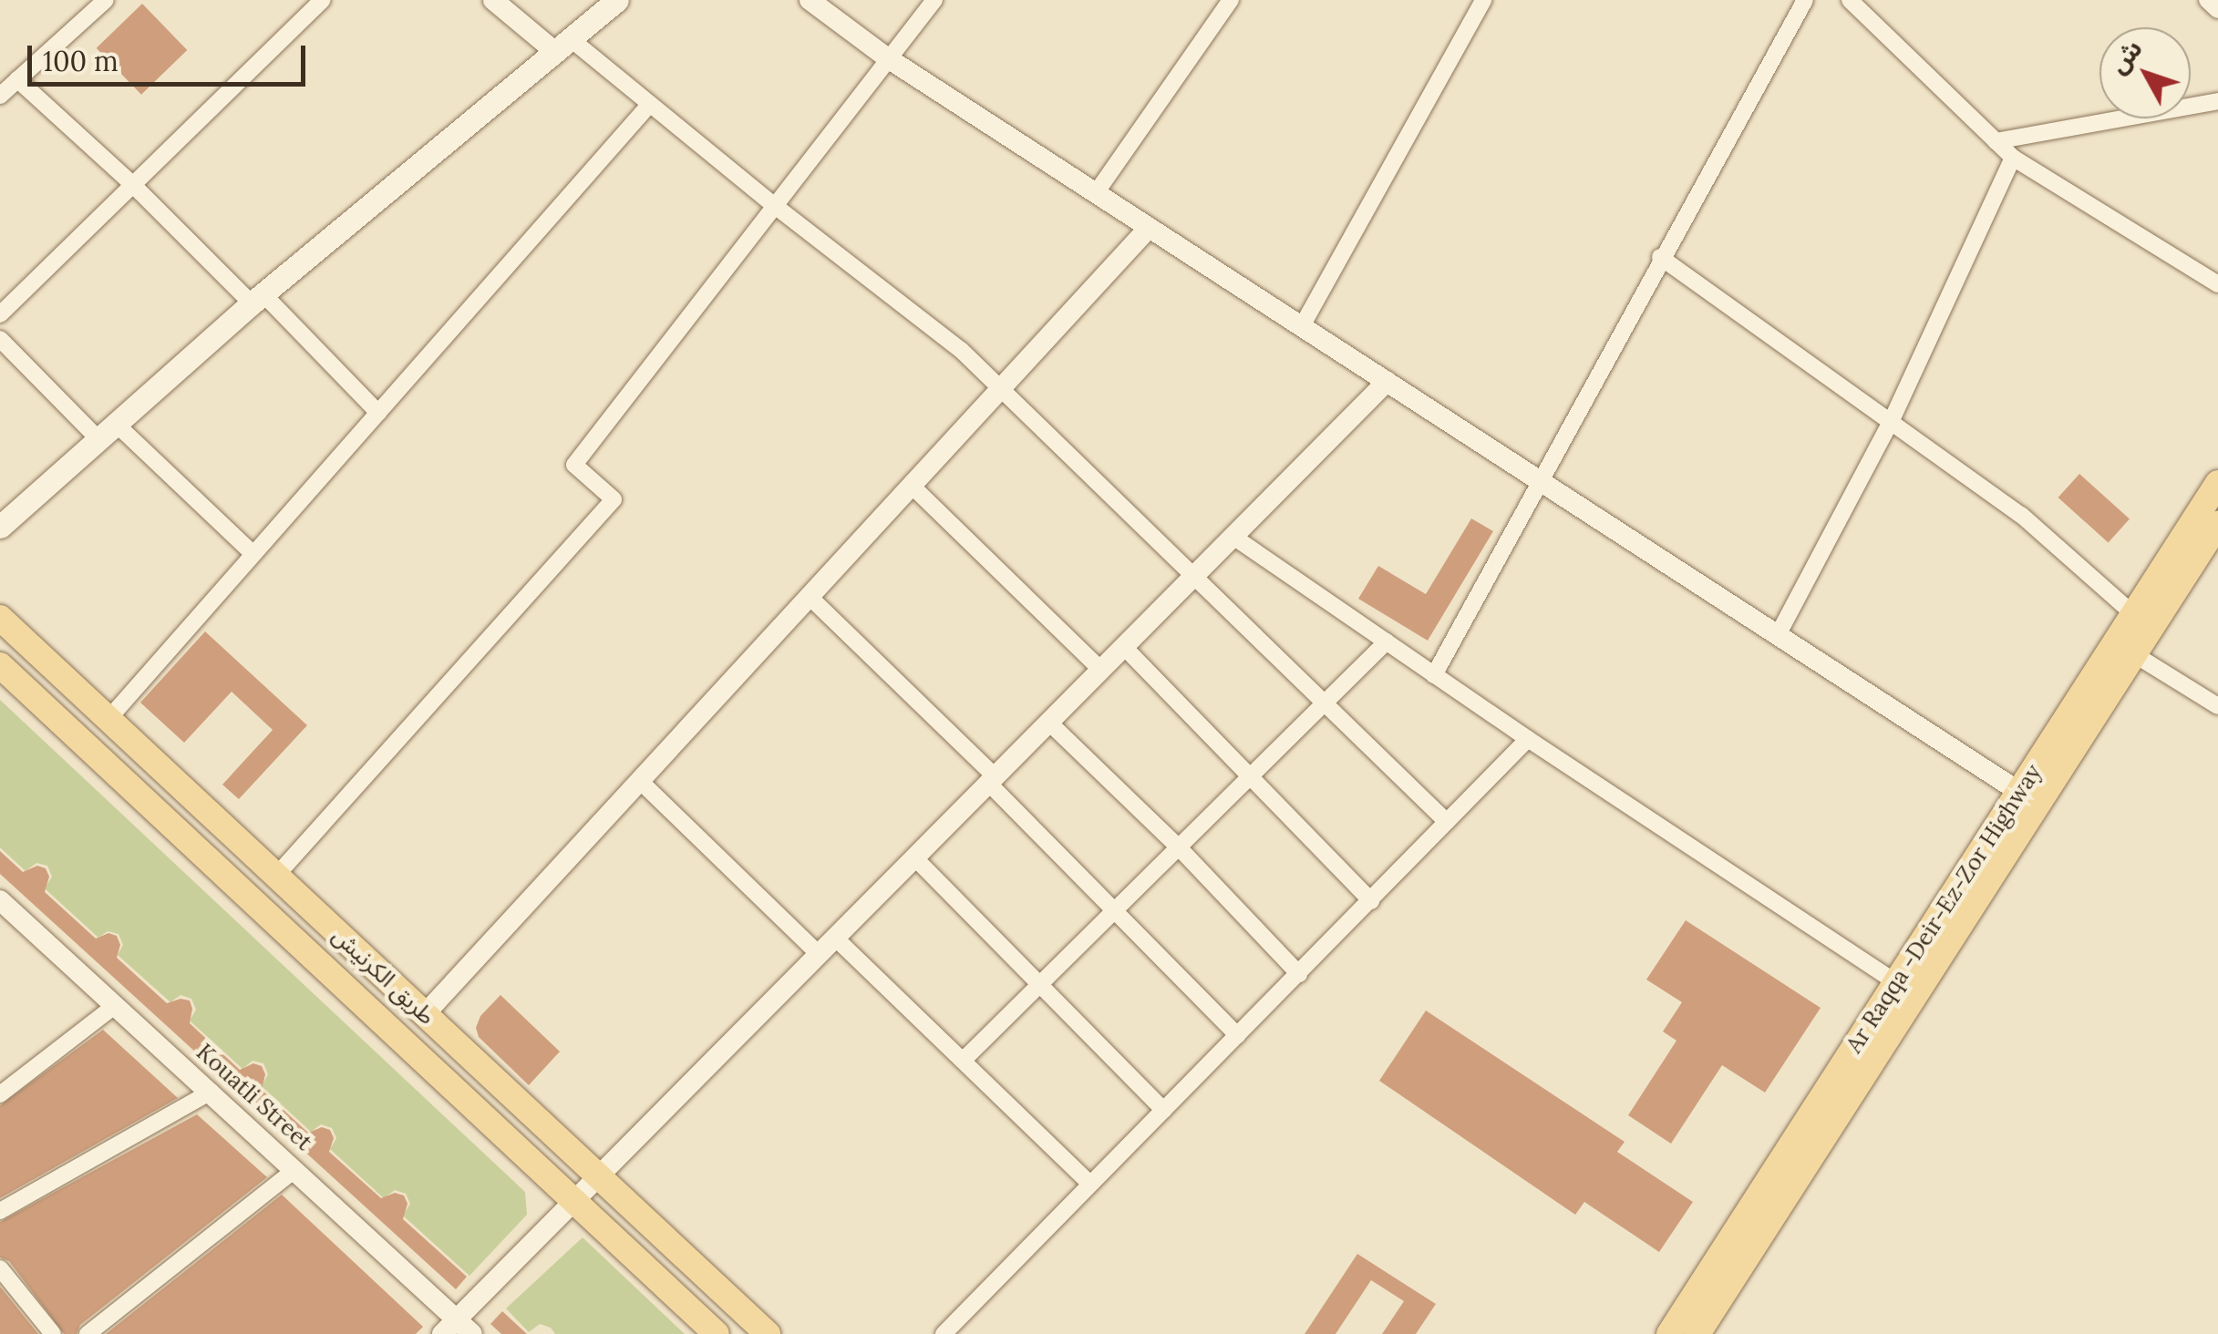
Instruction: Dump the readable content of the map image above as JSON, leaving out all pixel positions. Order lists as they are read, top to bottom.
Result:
{
  "streets": {
    "main road": ["Ar Raqqa -Deir-Ez-Zor Highway", "طريق الكرنيش"],
    "street": ["Kouatli Street"]
  },
  "scale_bar": "100 m",
  "north": "top left"
}
